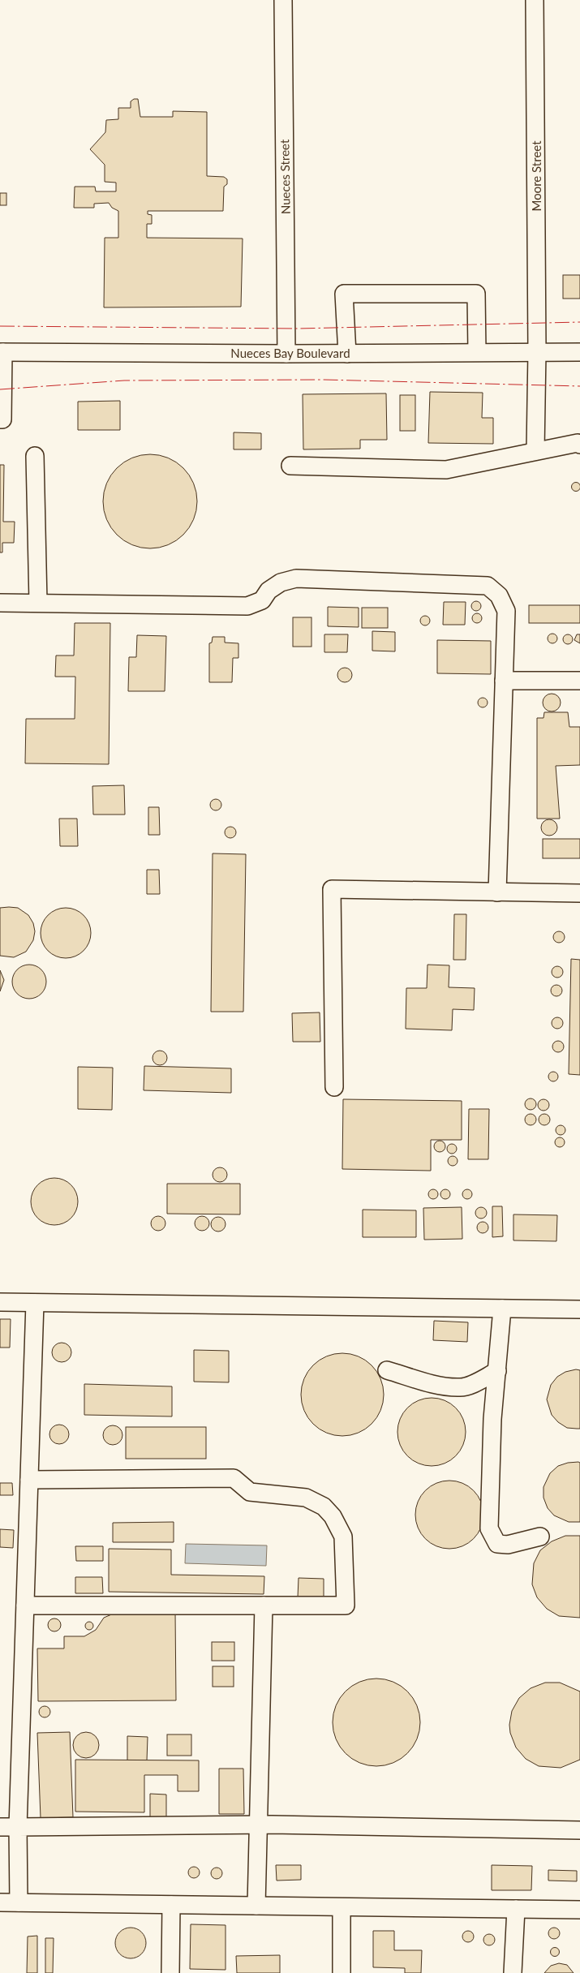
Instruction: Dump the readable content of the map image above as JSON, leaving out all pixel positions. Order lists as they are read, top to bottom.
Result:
{
  "streets": {
    "street": ["Moore Street", "Nueces Street", "Nueces Bay Boulevard"]
  },
  "crossings": [
    ["Moore Street", "Nueces Bay Boulevard"],
    ["Nueces Street", "Nueces Bay Boulevard"]
  ]
}
